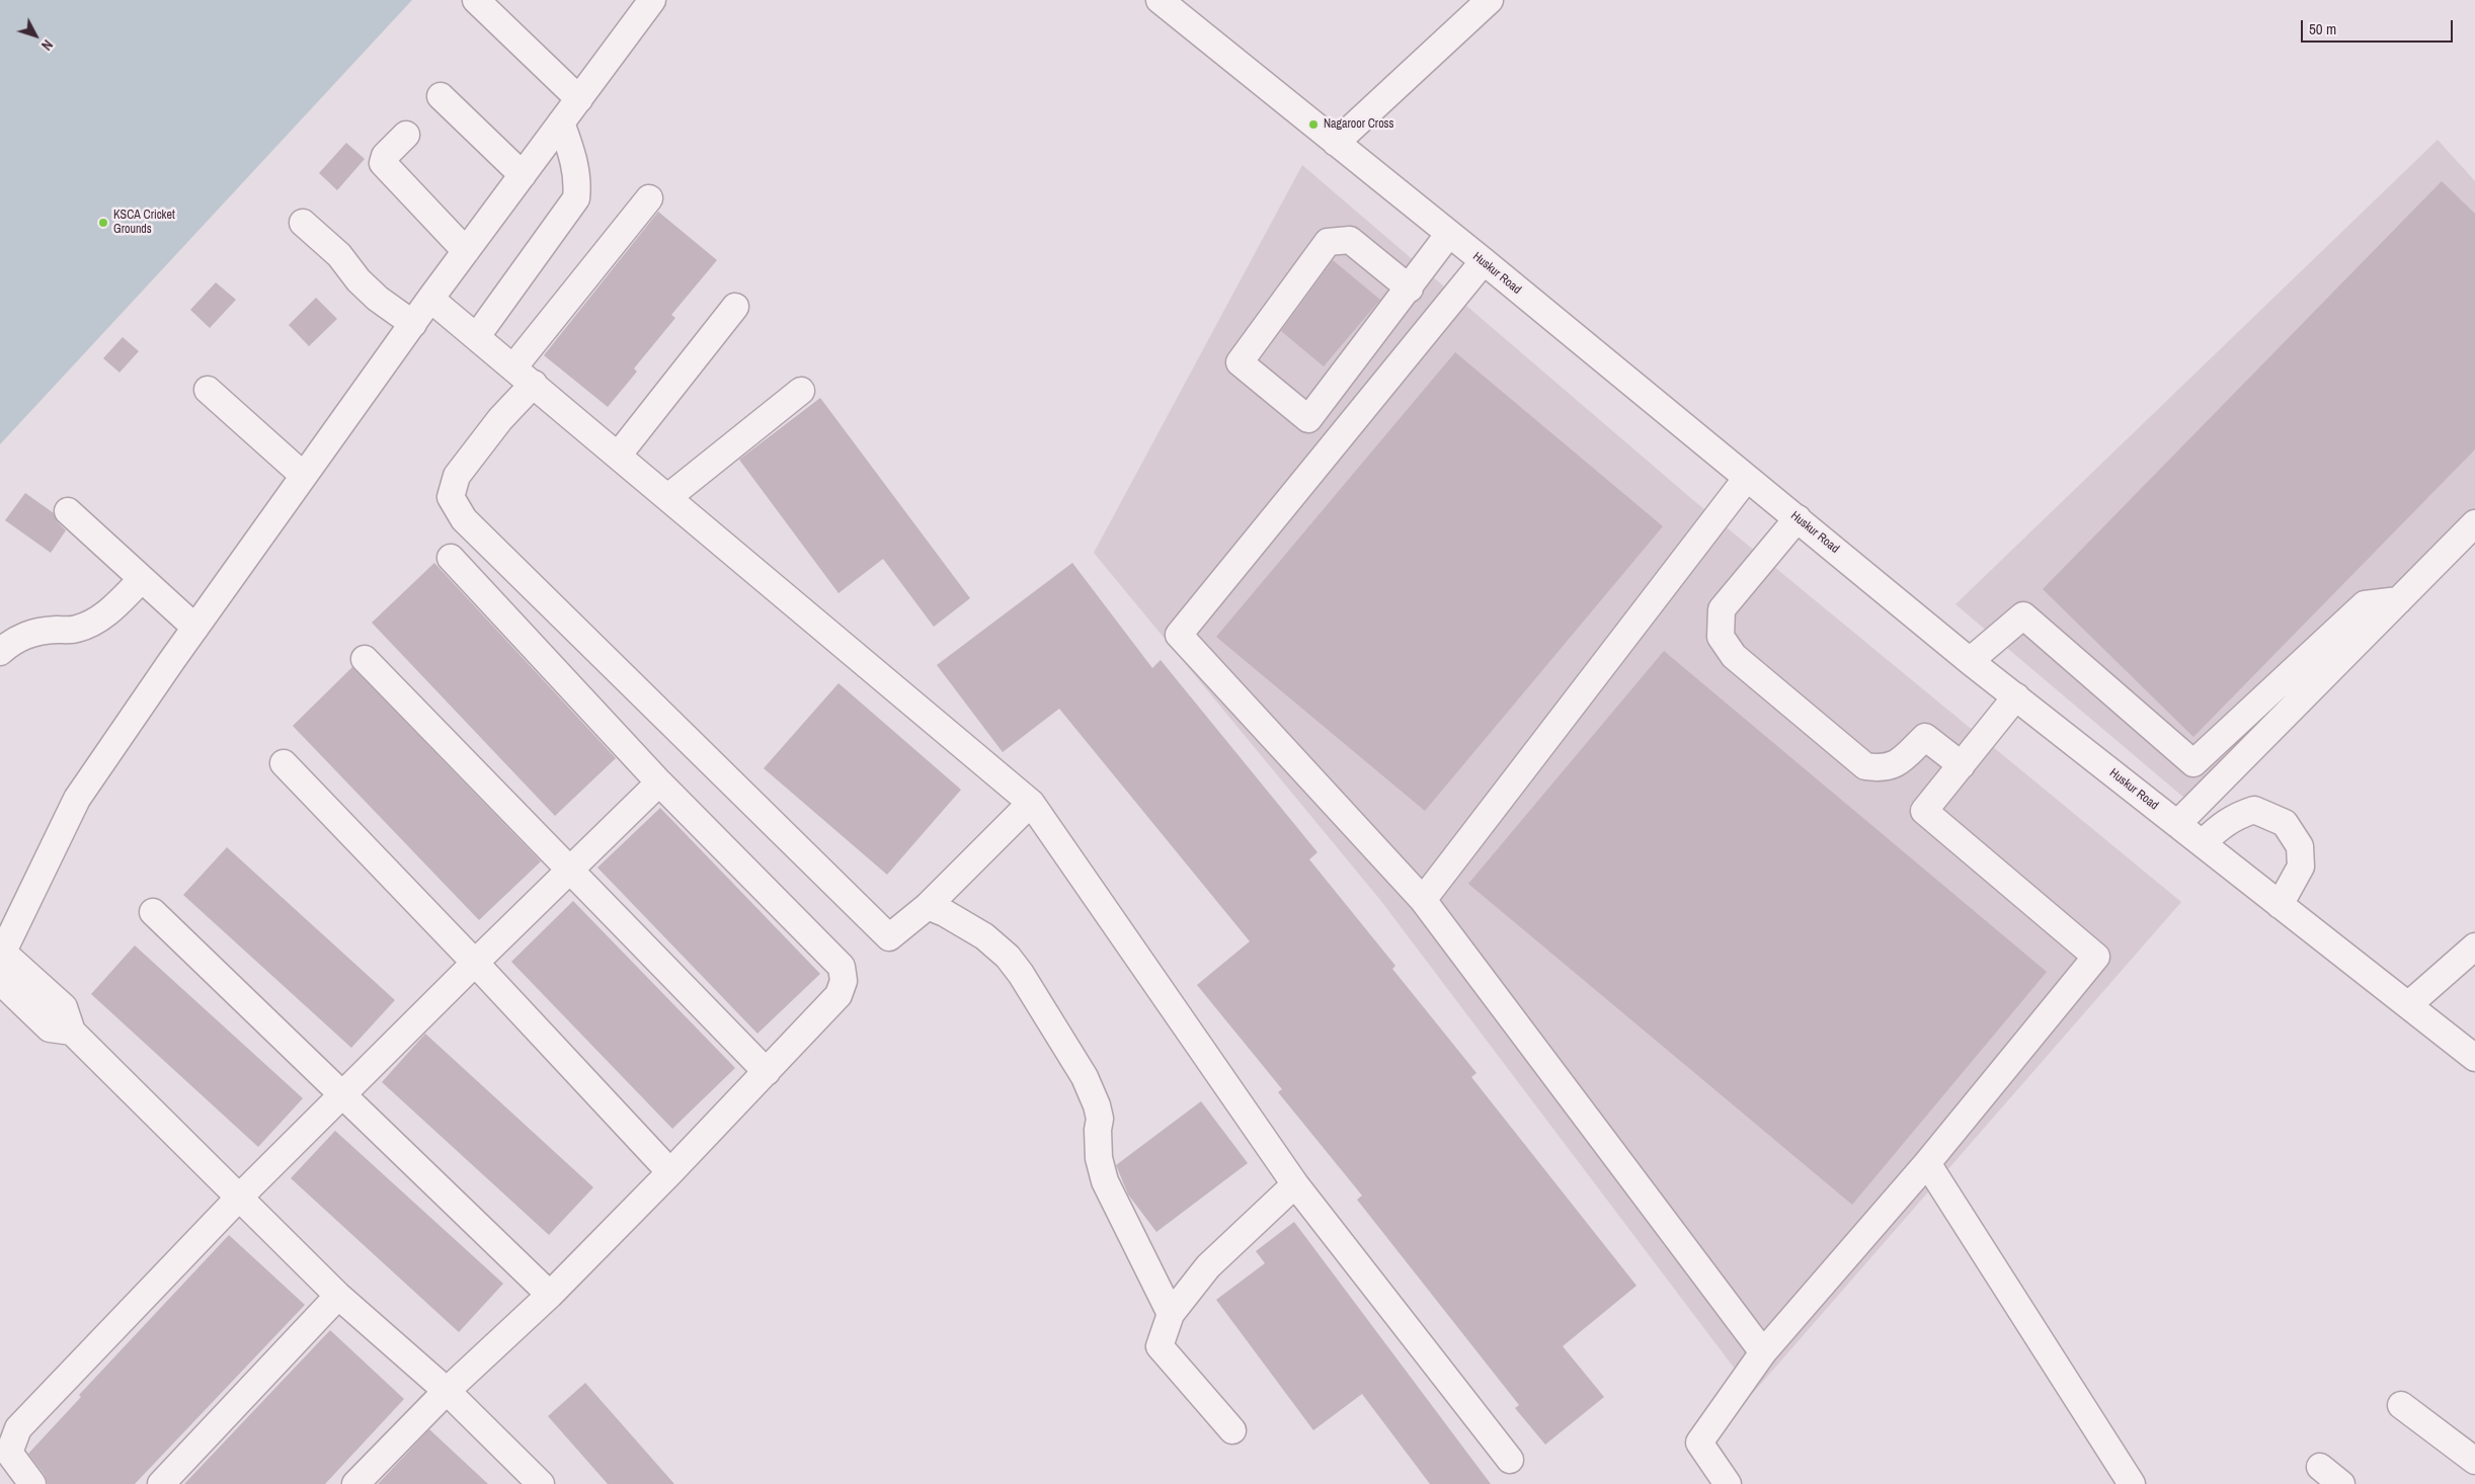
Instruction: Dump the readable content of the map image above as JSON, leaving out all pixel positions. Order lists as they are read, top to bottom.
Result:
{
  "streets": {
    "street": ["Huskur Road"]
  },
  "places": ["Nagaroor Cross", "KSCA Cricket Grounds"],
  "scale_bar": "50 m",
  "north": "bottom right"
}
